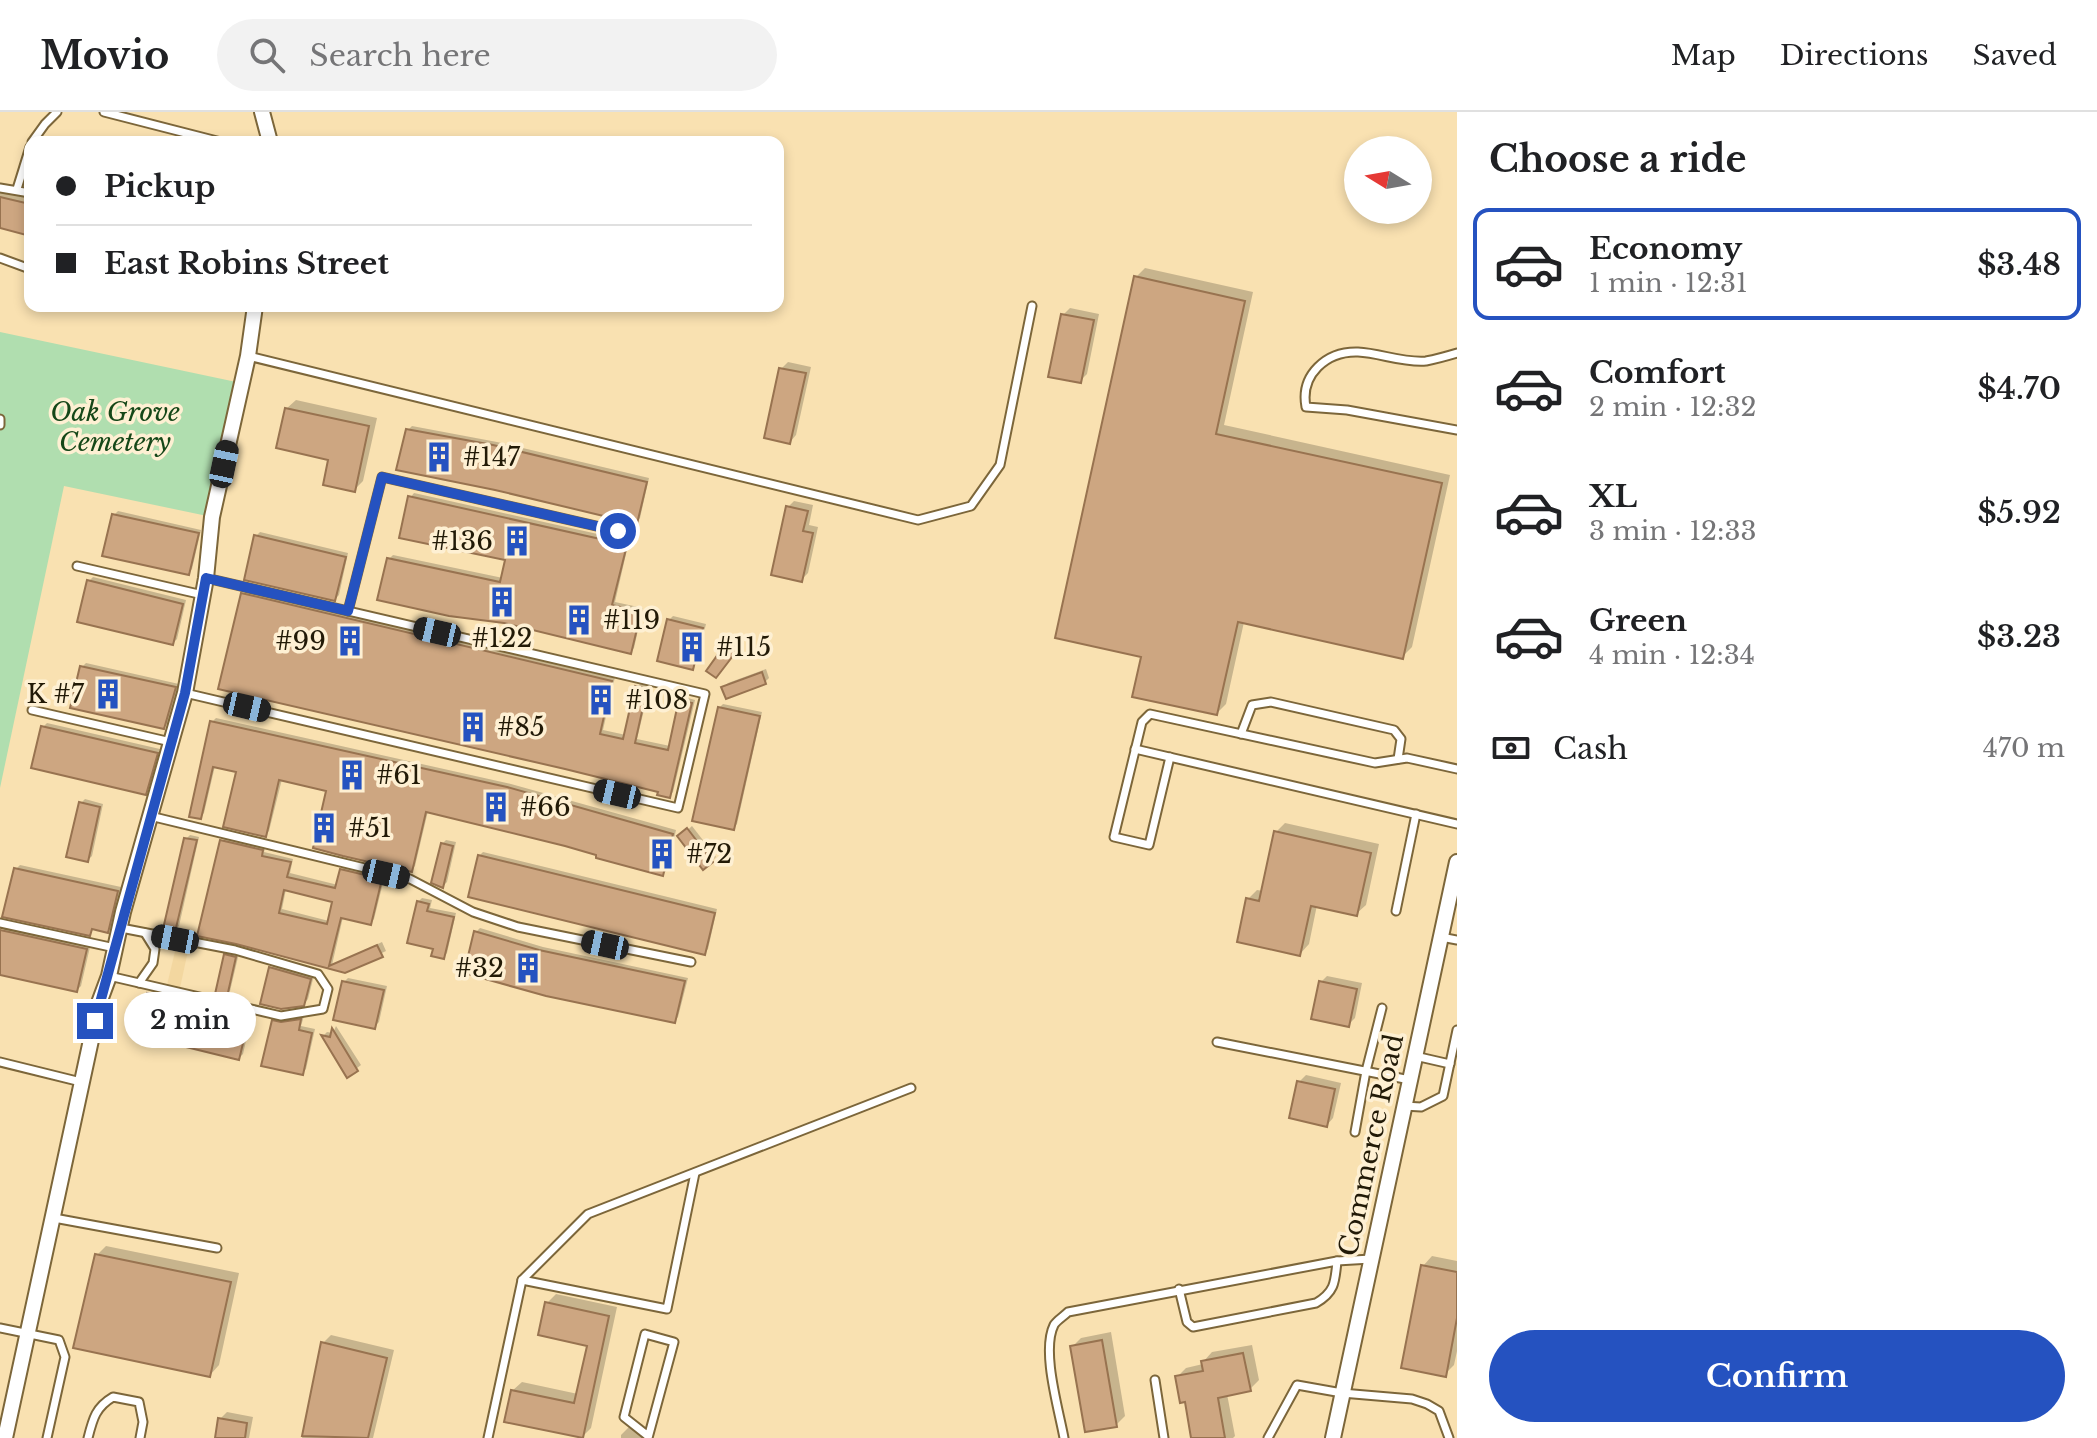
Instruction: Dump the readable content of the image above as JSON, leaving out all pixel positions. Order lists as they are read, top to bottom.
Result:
{
  "streets": {
    "street": ["Commerce Road"]
  },
  "parks": ["Oak Grove Cemetery"],
  "places": {
    "building": [
      "#147",
      "#136",
      "#122",
      "#119",
      "#99",
      "#115",
      "K #7",
      "#108",
      "#85",
      "#61",
      "#66",
      "#51",
      "#72",
      "#32"
    ]
  },
  "north": "left",
  "page": {
    "header": "Movio",
    "search": "Search here",
    "nav": ["Map", "Directions", "Saved"],
    "heading": "Choose a ride",
    "banner": ["Pickup", "East Robins Street"],
    "list": [
      {
        "name": "Economy",
        "note": "1 min · 12:31",
        "value": "$3.48"
      },
      {
        "name": "Comfort",
        "note": "2 min · 12:32",
        "value": "$4.70"
      },
      {
        "name": "XL",
        "note": "3 min · 12:33",
        "value": "$5.92"
      },
      {
        "name": "Green",
        "note": "4 min · 12:34",
        "value": "$3.23"
      }
    ],
    "pay": ["Cash", "470 m"],
    "bubble": "2 min",
    "buttons": "Confirm"
  }
}
